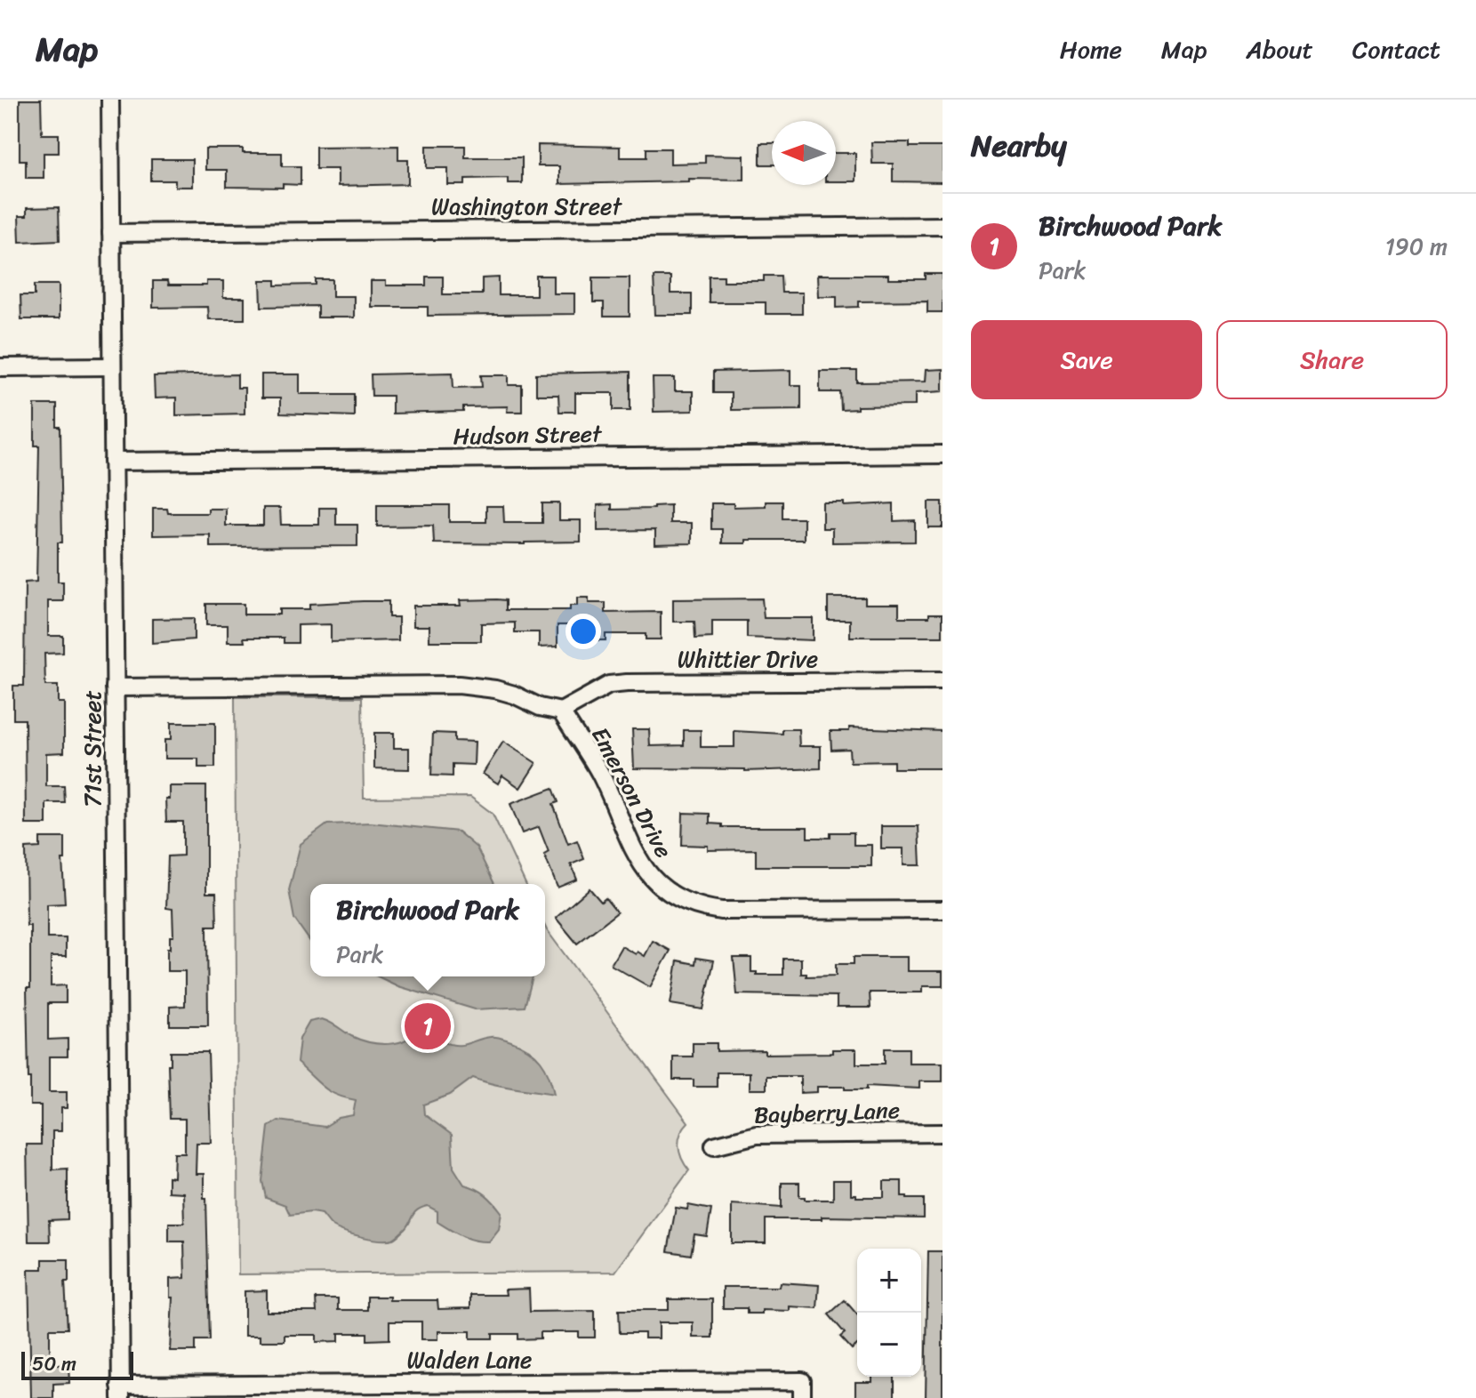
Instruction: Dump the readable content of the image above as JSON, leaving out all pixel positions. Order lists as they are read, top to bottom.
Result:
{
  "streets": {
    "street": [
      "Washington Street",
      "Hudson Street",
      "Whittier Drive",
      "71st Street",
      "Emerson Drive",
      "Bayberry Lane",
      "Walden Lane"
    ]
  },
  "crossings": [
    ["Washington Street", "71st Street"],
    ["Hudson Street", "71st Street"],
    ["Whittier Drive", "Emerson Drive"],
    ["71st Street", "Emerson Drive"],
    ["71st Street", "Walden Lane"]
  ],
  "scale_bar": "50 m",
  "north": "left",
  "page": {
    "header": "Map",
    "nav": [
      "Home",
      "Map",
      "About",
      "Contact"
    ],
    "heading": "Nearby",
    "list": [
      {
        "mark": "1",
        "name": "Birchwood Park",
        "note": "Park",
        "value": "190 m"
      }
    ],
    "buttons": ["Save", "Share"],
    "popup": ["Birchwood Park", "Park"],
    "pins": "1",
    "map_buttons": ["+", "−"],
    "scale": "50 m"
  }
}
